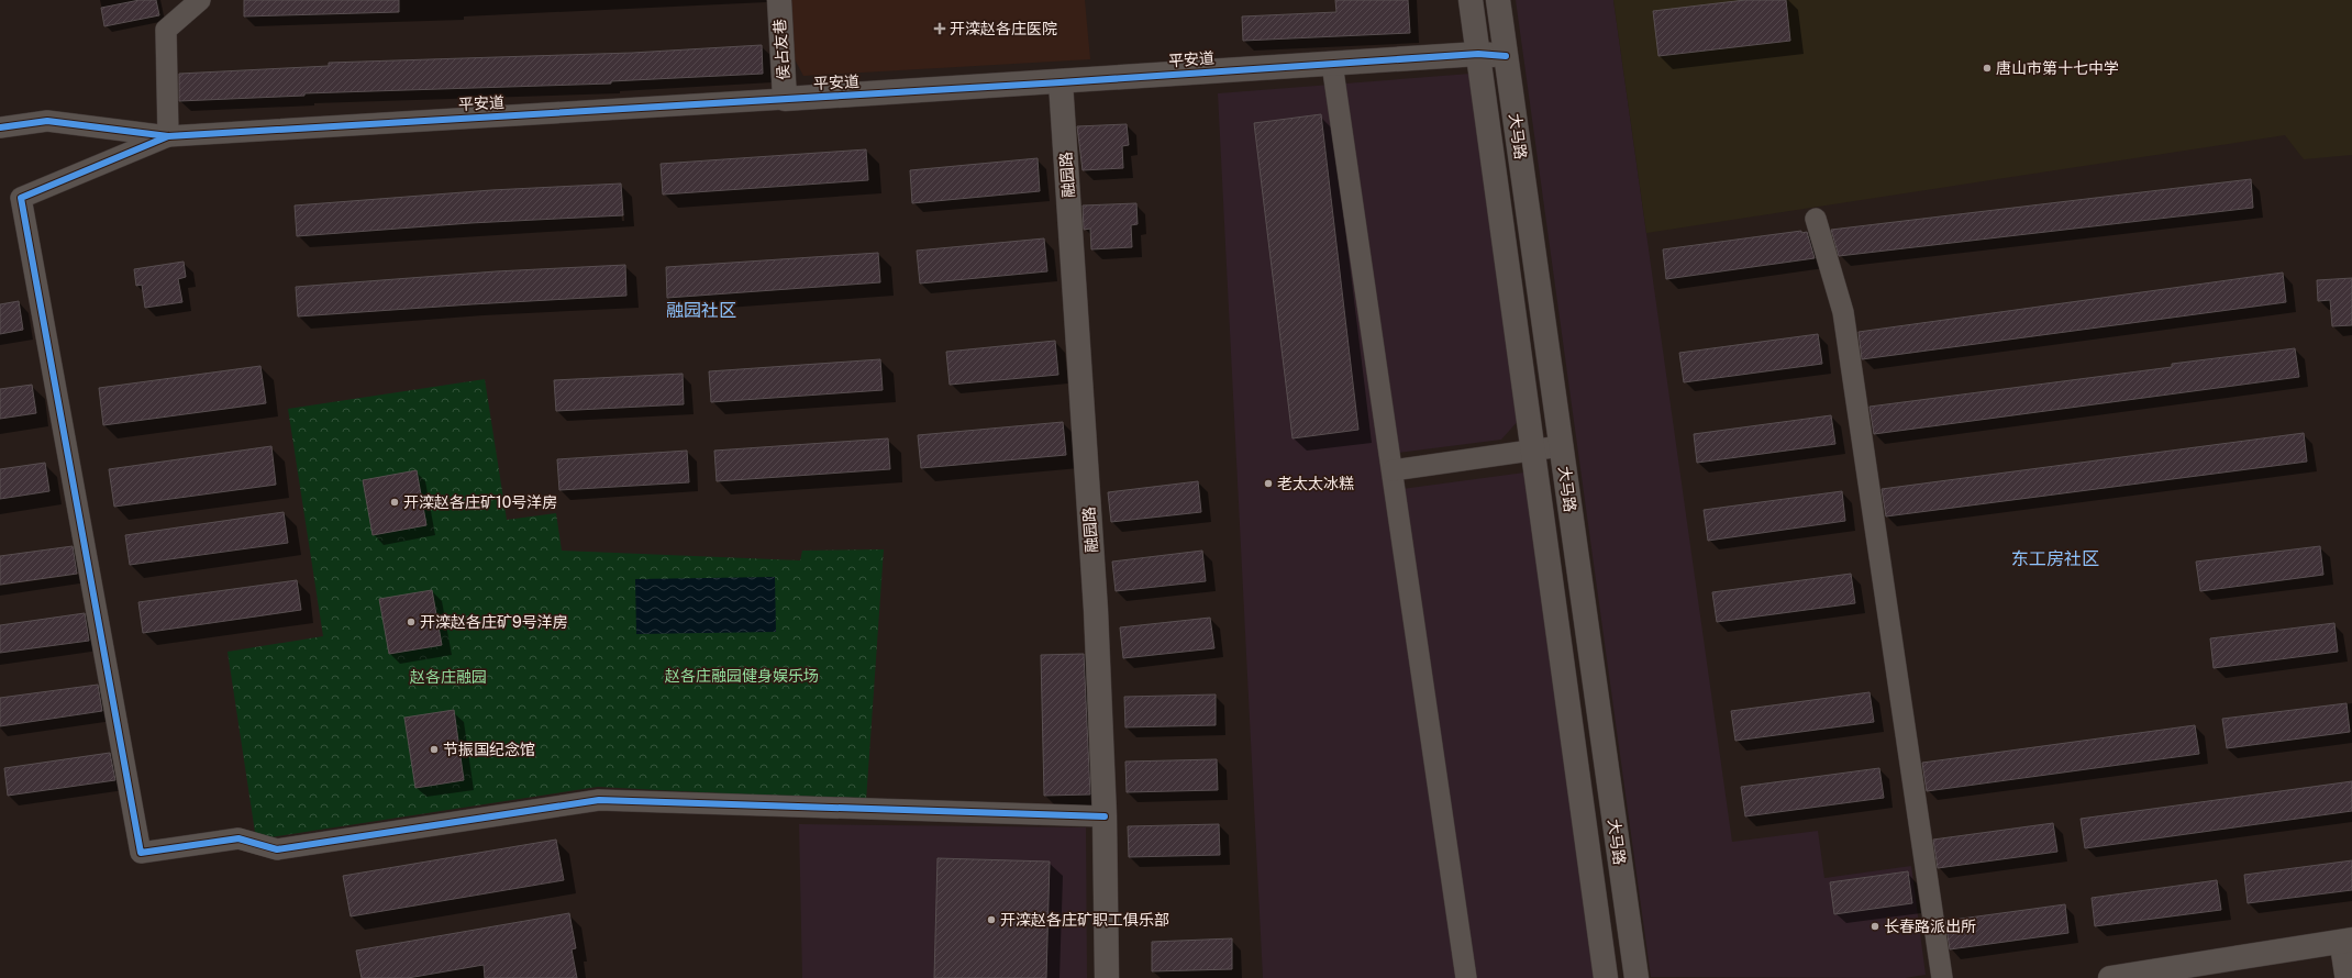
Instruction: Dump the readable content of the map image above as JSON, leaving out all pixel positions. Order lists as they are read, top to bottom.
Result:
{
  "streets": {
    "street": [
      "侯占友巷",
      "平安道",
      "大马路",
      "融园路"
    ]
  },
  "crossings": [
    ["侯占友巷", "平安道"],
    ["平安道", "大马路"],
    ["平安道", "融园路"]
  ],
  "districts": ["融园社区", "东工房社区"],
  "parks": ["赵各庄融园健身娱乐场", "赵各庄融园"],
  "places": {
    "health": ["开滦赵各庄医院"],
    "other": [
      "唐山市第十七中学",
      "老太太冰糕",
      "开滦赵各庄矿10号洋房",
      "开滦赵各庄矿9号洋房",
      "节振国纪念馆",
      "开滦赵各庄矿职工俱乐部",
      "长春路派出所"
    ]
  }
}
